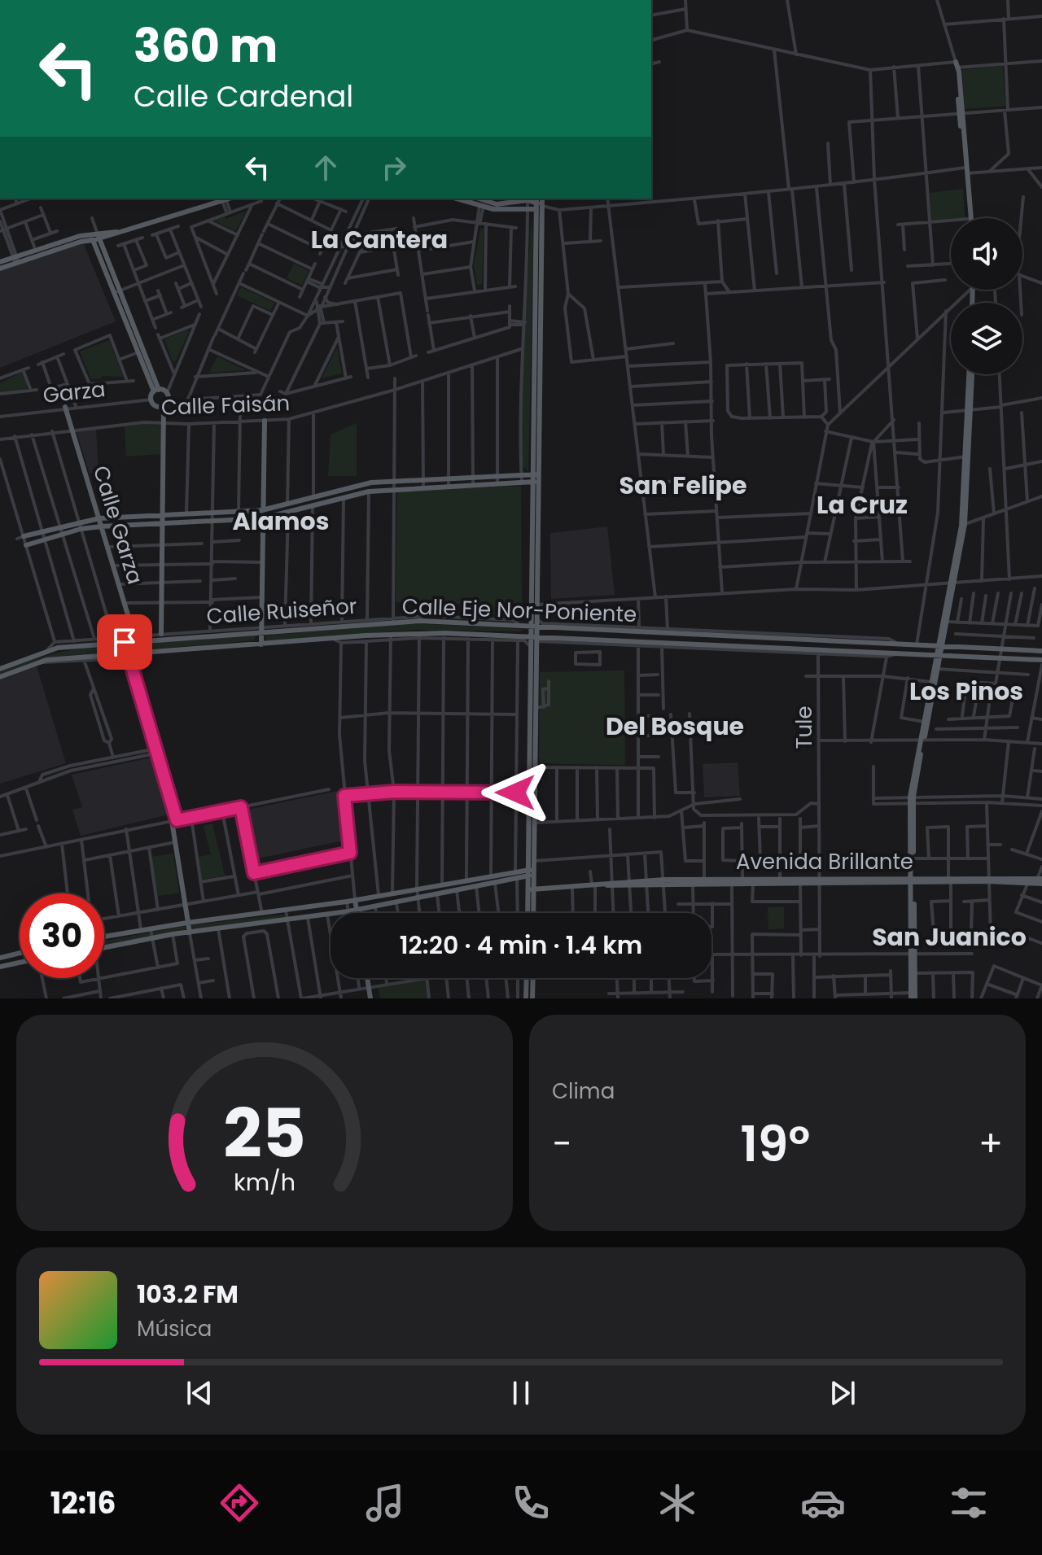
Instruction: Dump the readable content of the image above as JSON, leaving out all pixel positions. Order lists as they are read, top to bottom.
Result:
{
  "streets": {
    "main road": ["Calle Garza", "Calle Eje Nor-Poniente", "Avenida Brillante"],
    "street": [
      "Garza",
      "Calle Faisán",
      "Calle Ruiseñor",
      "Tule"
    ]
  },
  "crossings": [
    ["Garza", "Calle Garza"],
    ["Calle Faisán", "Calle Garza"],
    ["Calle Garza", "Calle Eje Nor-Poniente"],
    ["Calle Garza", "Calle Ruiseñor"],
    ["Calle Eje Nor-Poniente", "Calle Ruiseñor"],
    ["Calle Eje Nor-Poniente", "Tule"],
    ["Tule", "Avenida Brillante"]
  ],
  "districts": [
    "La Cantera",
    "San Felipe",
    "La Cruz",
    "Alamos",
    "Los Pinos",
    "Del Bosque",
    "San Juanico"
  ],
  "page": {
    "turn": ["360 m", "Calle Cardenal"],
    "limit": "30",
    "trip": "12:20 · 4 min · 1.4 km",
    "tile": "Clima",
    "heat": ["−", "19°", "+"],
    "song": ["103.2 FM", "Música"],
    "tabs": "12:16",
    "gauge": ["25", "km/h"]
  }
}
